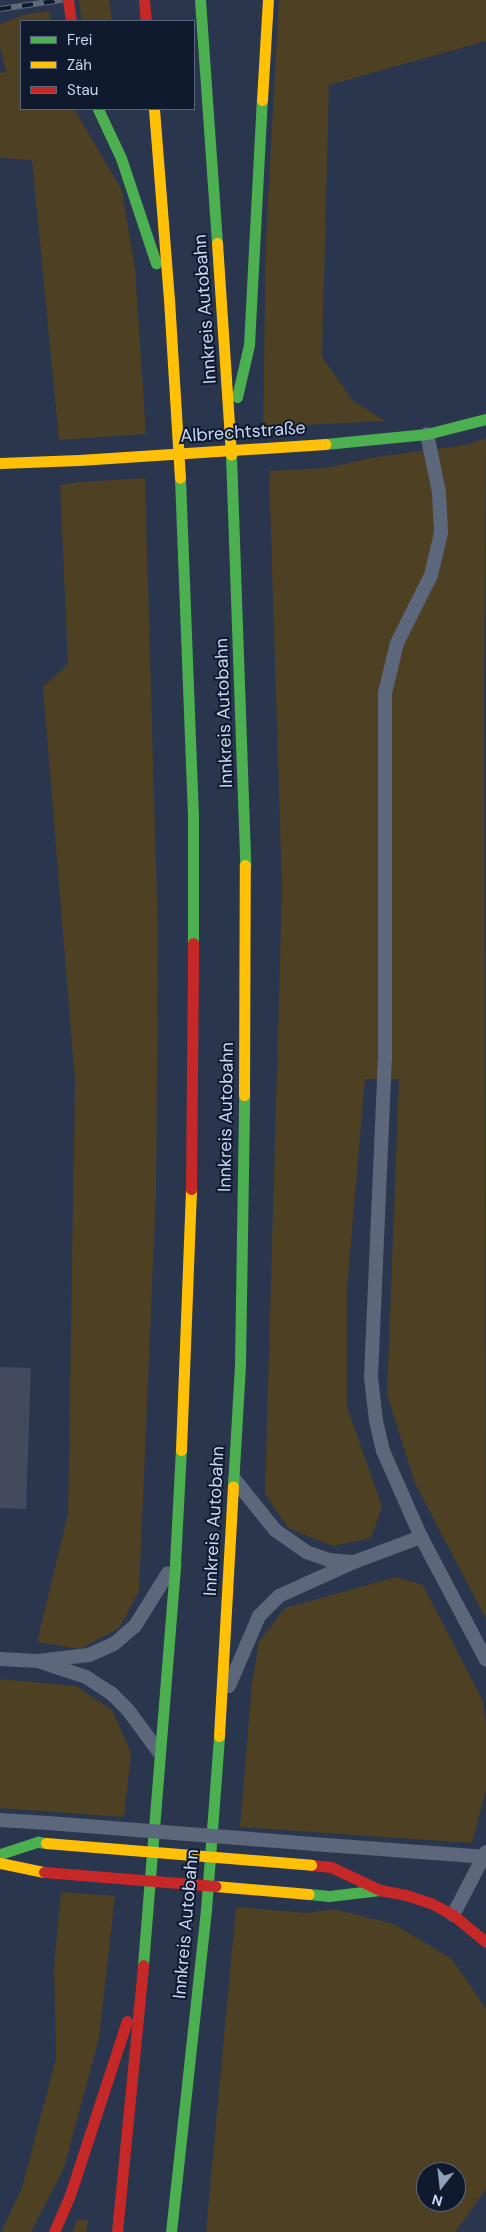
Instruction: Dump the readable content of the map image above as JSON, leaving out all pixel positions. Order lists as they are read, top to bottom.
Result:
{
  "streets": {
    "main road": ["Innkreis Autobahn", "Albrechtstraße"]
  },
  "legend": ["Frei", "Zäh", "Stau"],
  "north": "bottom"
}
